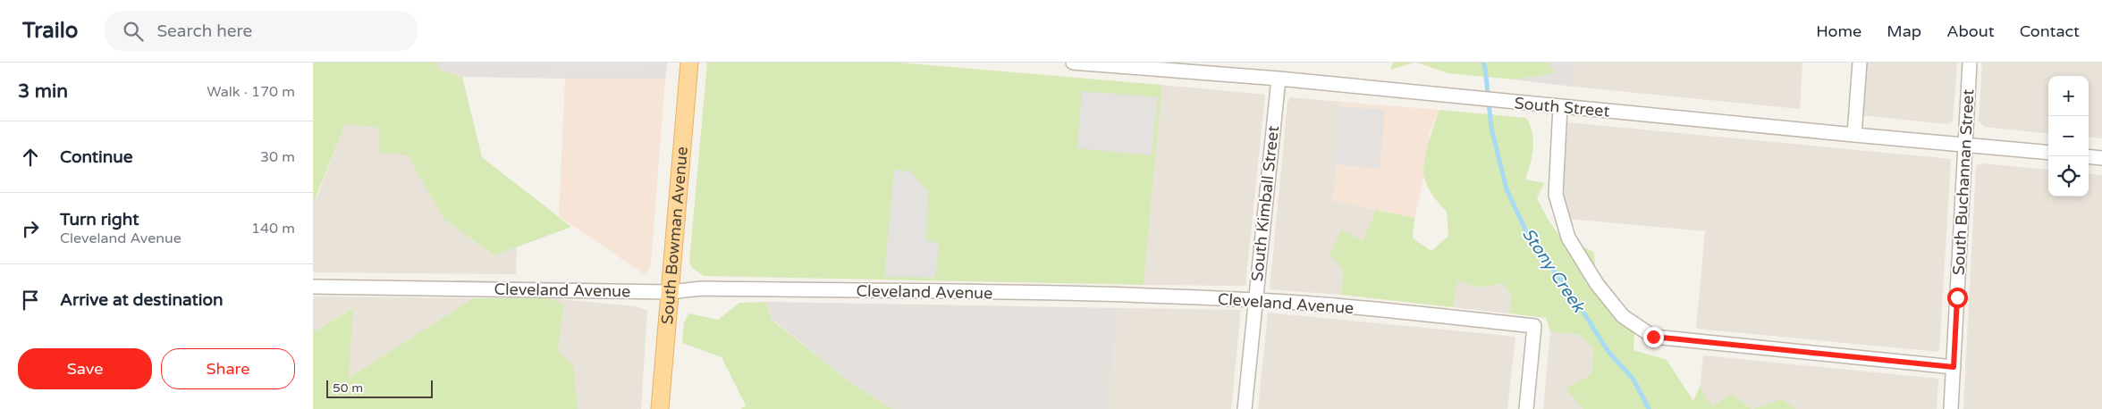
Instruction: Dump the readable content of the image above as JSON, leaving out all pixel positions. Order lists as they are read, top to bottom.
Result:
{
  "streets": {
    "main road": ["South Bowman Avenue"],
    "street": [
      "South Street",
      "South Buchannan Street",
      "South Kimball Street",
      "Cleveland Avenue"
    ]
  },
  "crossings": [
    ["South Street", "South Buchannan Street"],
    ["South Street", "South Kimball Street"],
    ["South Kimball Street", "Cleveland Avenue"],
    ["South Bowman Avenue", "Cleveland Avenue"]
  ],
  "water": ["Stony Creek"],
  "scale_bar": "50 m",
  "page": {
    "header": "Trailo",
    "search": "Search here",
    "nav": [
      "Home",
      "Map",
      "About",
      "Contact"
    ],
    "heading": ["3 min", "Walk · 170 m"],
    "map_buttons": ["+", "−"],
    "list": [
      ["Continue", "30 m"],
      ["Turn right", "Cleveland Avenue", "140 m"],
      "Arrive at destination"
    ],
    "buttons": ["Save", "Share"],
    "scale": "50 m"
  }
}
